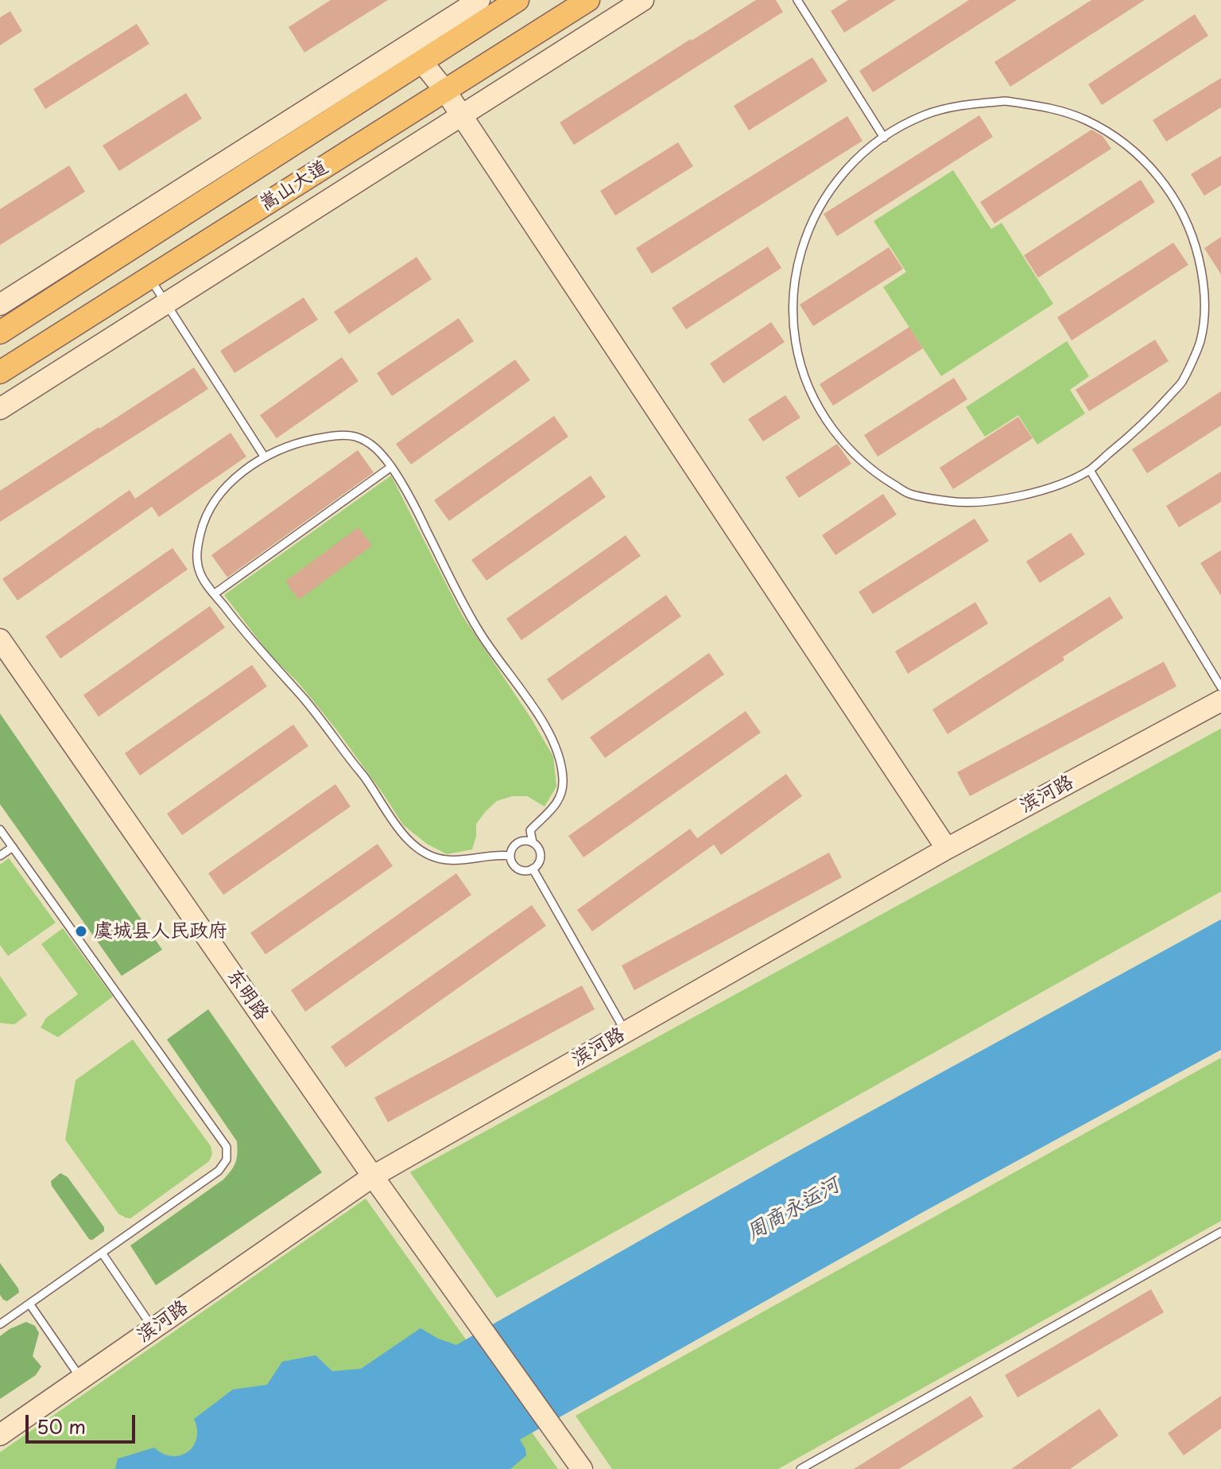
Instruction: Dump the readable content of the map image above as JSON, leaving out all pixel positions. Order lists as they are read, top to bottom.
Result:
{
  "streets": {
    "main road": ["嵩山大道"],
    "street": ["滨河路", "东明路"]
  },
  "crossings": [
    ["滨河路", "东明路"]
  ],
  "water": ["周商永运河"],
  "places": ["虞城县人民政府"],
  "scale_bar": "50 m"
}
